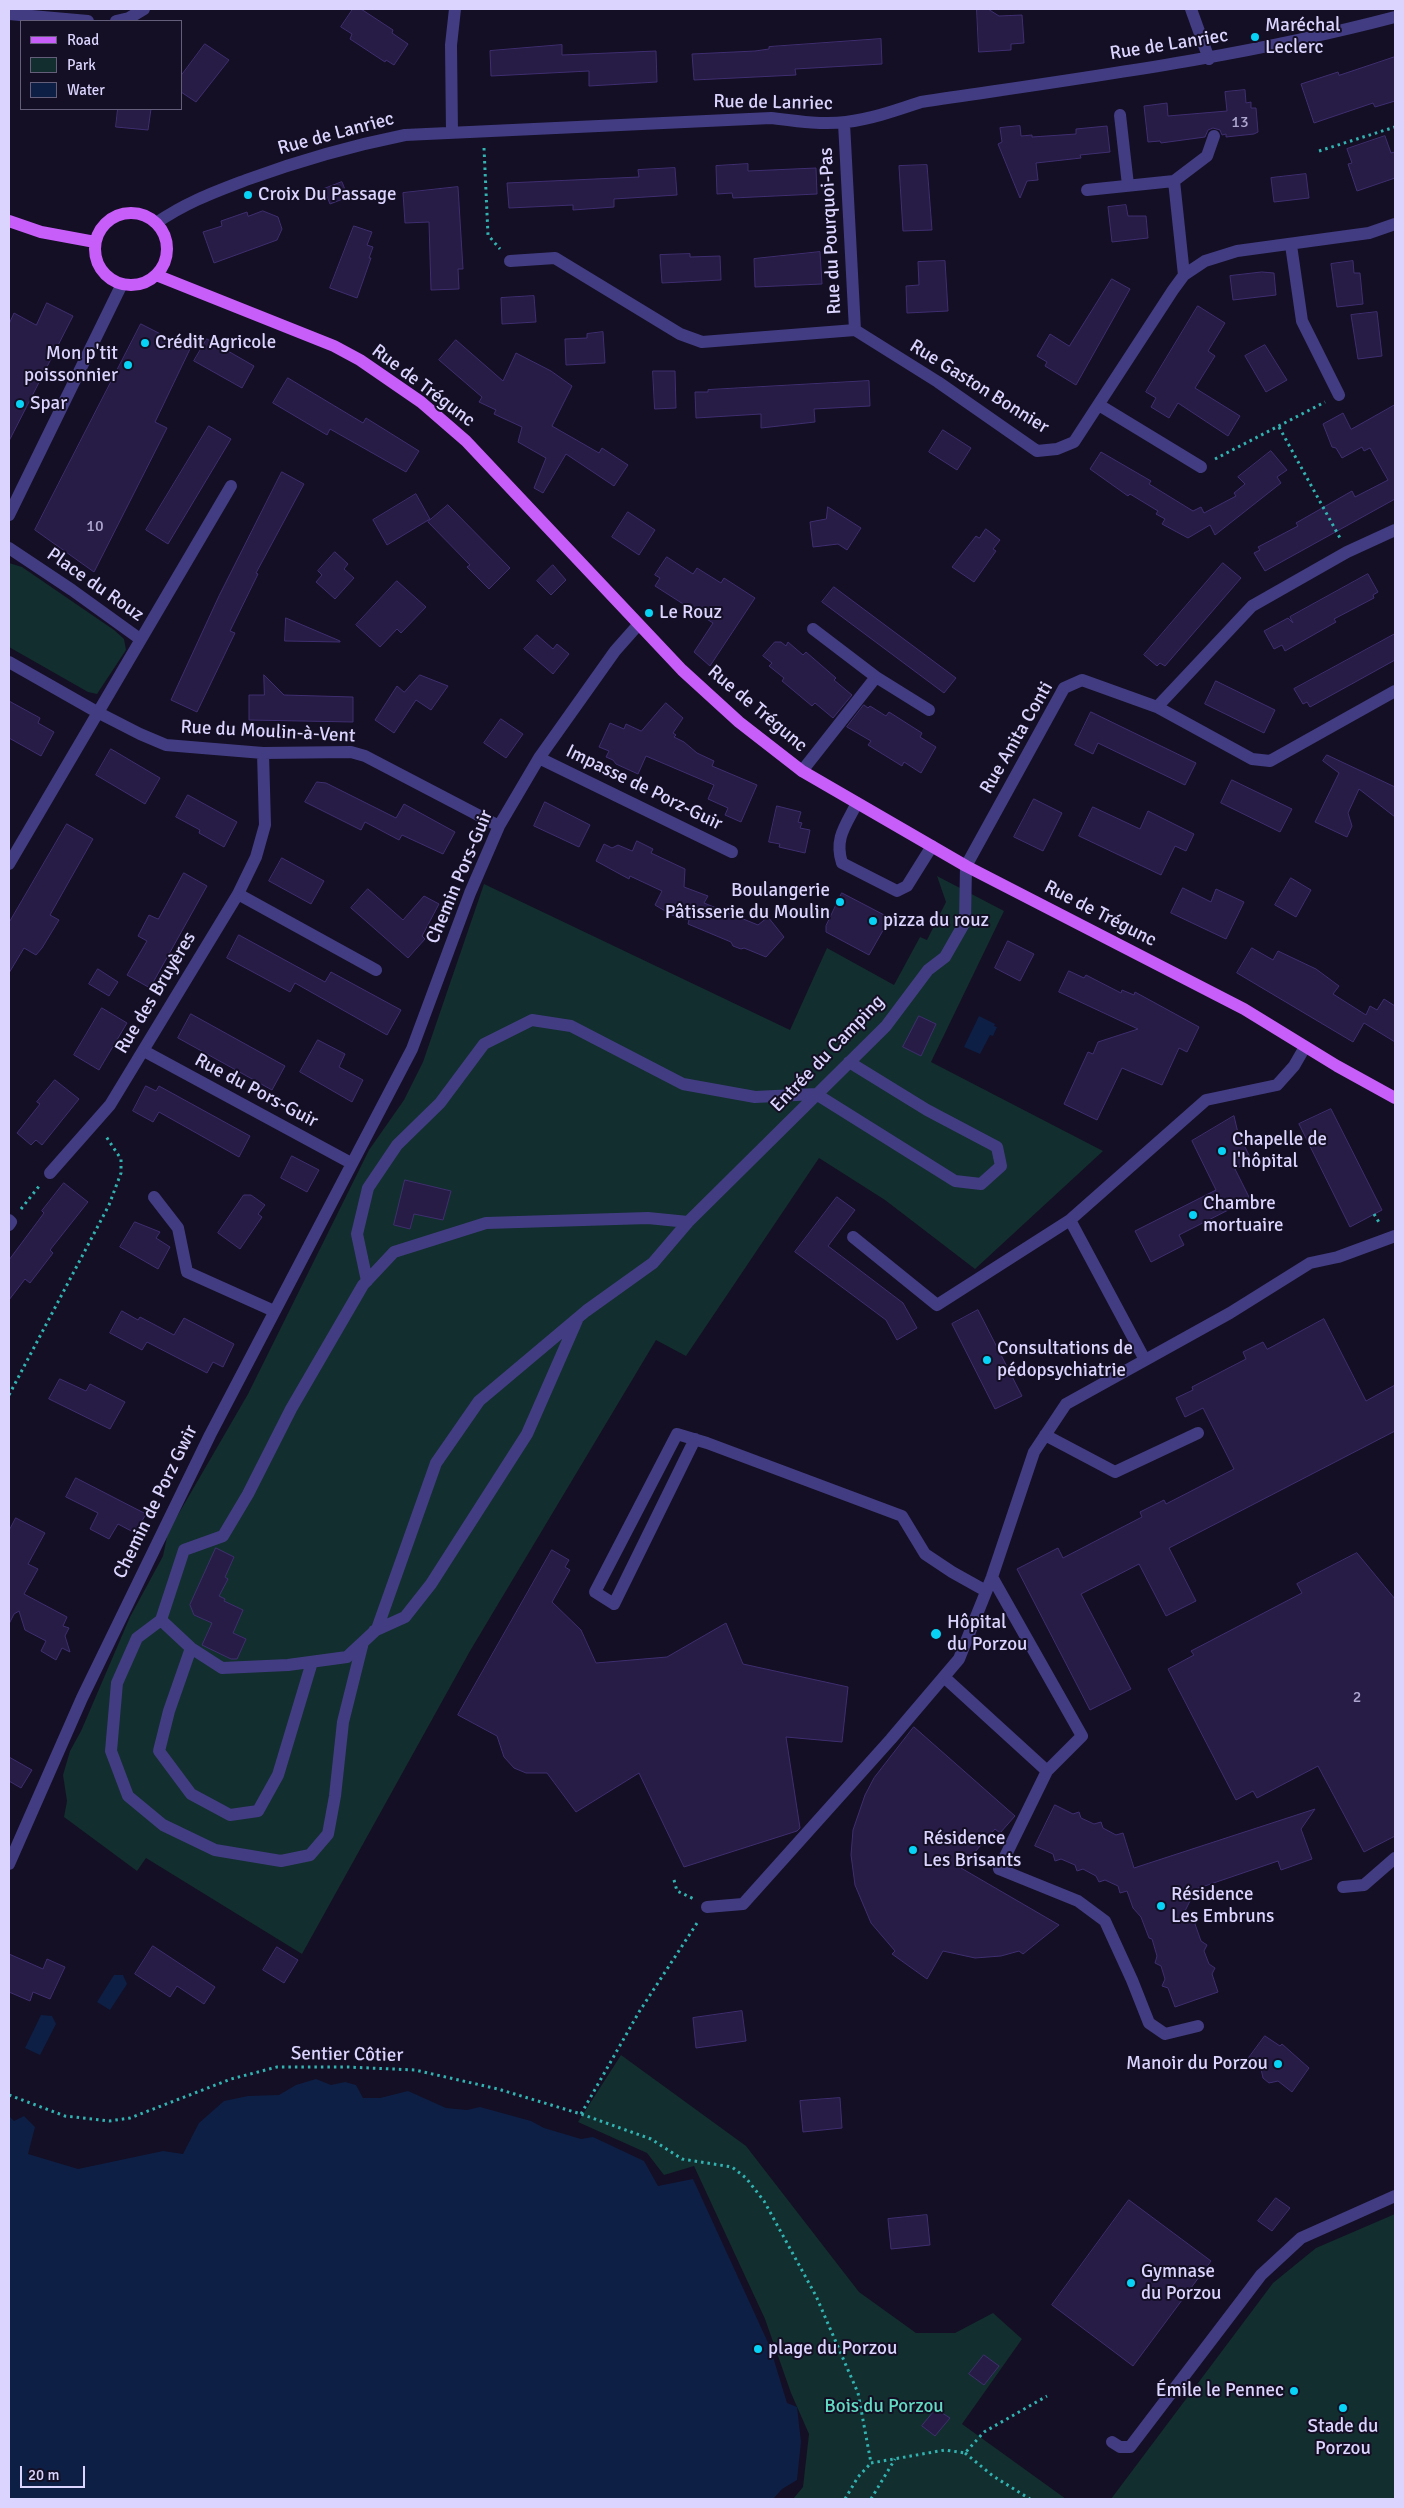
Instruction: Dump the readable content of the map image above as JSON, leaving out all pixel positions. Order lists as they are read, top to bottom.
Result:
{
  "streets": {
    "main road": ["Rue de Trégunc"],
    "street": [
      "Rue de Lanriec",
      "Rue du Pourquoi-Pas",
      "Rue Gaston Bonnier",
      "Place du Rouz",
      "Rue du Moulin-à-Vent",
      "Rue Anita Conti",
      "Impasse de Porz-Guir",
      "Chemin Pors-Guir",
      "Rue des Bruyères",
      "Entrée du Camping",
      "Rue du Pors-Guir",
      "Chemin de Porz Gwir"
    ],
    "path": ["Sentier Côtier"]
  },
  "crossings": [
    ["Rue de Lanriec", "Rue du Pourquoi-Pas"],
    ["Rue de Lanriec", "Rue de Trégunc"],
    ["Rue du Pourquoi-Pas", "Rue Gaston Bonnier"],
    ["Rue de Trégunc", "Rue Anita Conti"],
    ["Rue de Trégunc", "Chemin Pors-Guir"],
    ["Rue de Trégunc", "Entrée du Camping"],
    ["Place du Rouz", "Rue du Moulin-à-Vent"],
    ["Rue du Moulin-à-Vent", "Chemin Pors-Guir"],
    ["Rue du Moulin-à-Vent", "Rue des Bruyères"],
    ["Rue Anita Conti", "Entrée du Camping"],
    ["Impasse de Porz-Guir", "Chemin Pors-Guir"],
    ["Chemin Pors-Guir", "Rue du Pors-Guir"],
    ["Chemin Pors-Guir", "Chemin de Porz Gwir"],
    ["Rue des Bruyères", "Rue du Pors-Guir"],
    ["Rue du Pors-Guir", "Chemin de Porz Gwir"]
  ],
  "parks": ["Bois du Porzou"],
  "places": [
    "Maréchal Leclerc",
    "Croix Du Passage",
    "Crédit Agricole",
    "Mon p'tit poissonnier",
    "Spar",
    "Le Rouz",
    "Boulangerie Pâtisserie du Moulin",
    "pizza du rouz",
    "Chapelle de l'hôpital",
    "Chambre mortuaire",
    "Consultations de pédopsychiatrie",
    "Hôpital du Porzou",
    "Résidence Les Brisants",
    "Résidence Les Embruns",
    "Manoir du Porzou",
    "Gymnase du Porzou",
    "plage du Porzou",
    "Émile le Pennec",
    "Stade du Porzou"
  ],
  "house_numbers": ["13", "10", "2"],
  "legend": ["Road", "Park", "Water"],
  "scale_bar": "20 m"
}
